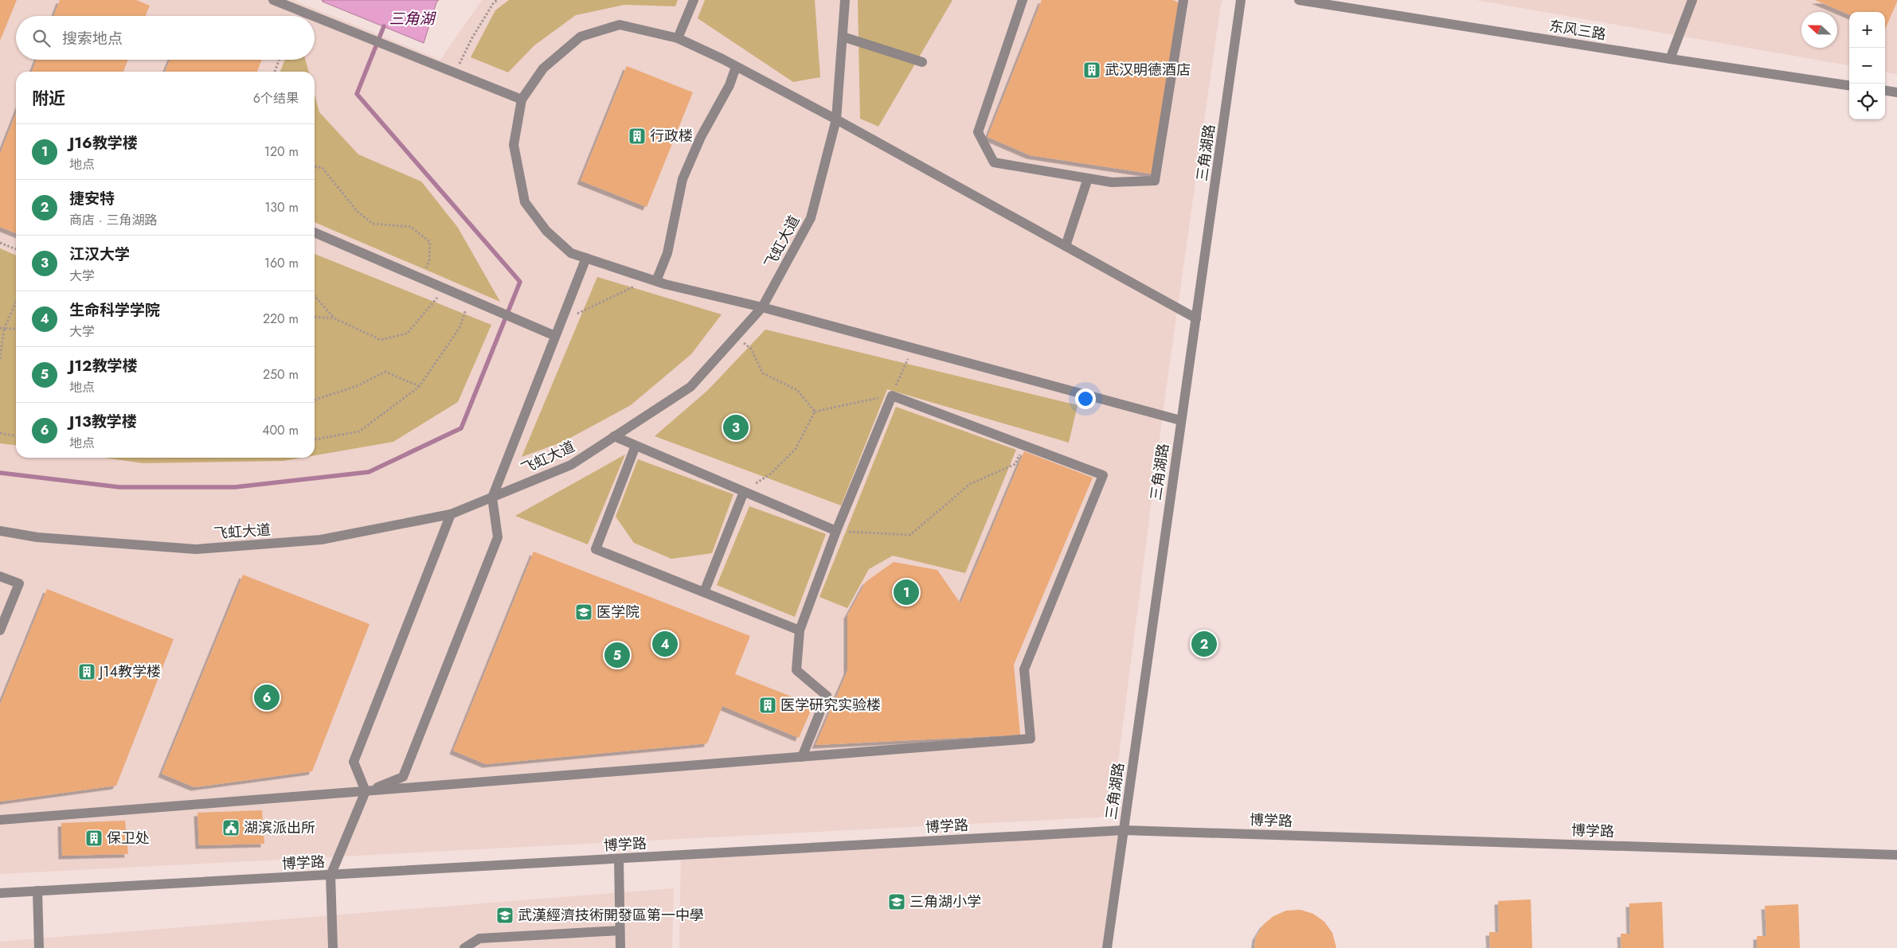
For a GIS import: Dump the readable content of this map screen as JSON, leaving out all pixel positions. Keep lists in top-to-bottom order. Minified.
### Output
{"streets":{"street":["东风三路","三角湖路","飞虹大道","博学路"]},"crossings":[["三角湖路","博学路"]],"water":["三角湖"],"places":{"building":["武汉明德酒店","行政楼","J14教学楼","医学研究实验楼","保卫处"],"school or university":["医学院","三角湖小学","武漢經濟技術開發區第一中學"],"public building":["湖滨派出所"]},"north":"left","page":{"map_buttons":["+","−"],"search":"搜索地点","heading":["附近","6个结果"],"list":[{"mark":"1","name":"J16教学楼","note":"地点","value":"120 m"},{"mark":"2","name":"捷安特","note":"商店 · 三角湖路","value":"130 m"},{"mark":"3","name":"江汉大学","note":"大学","value":"160 m"},{"mark":"4","name":"生命科学学院","note":"大学","value":"220 m"},{"mark":"5","name":"J12教学楼","note":"地点","value":"250 m"},{"mark":"6","name":"J13教学楼","note":"地点","value":"400 m"}],"pins":["3","1","2","4","5","6"]}}
